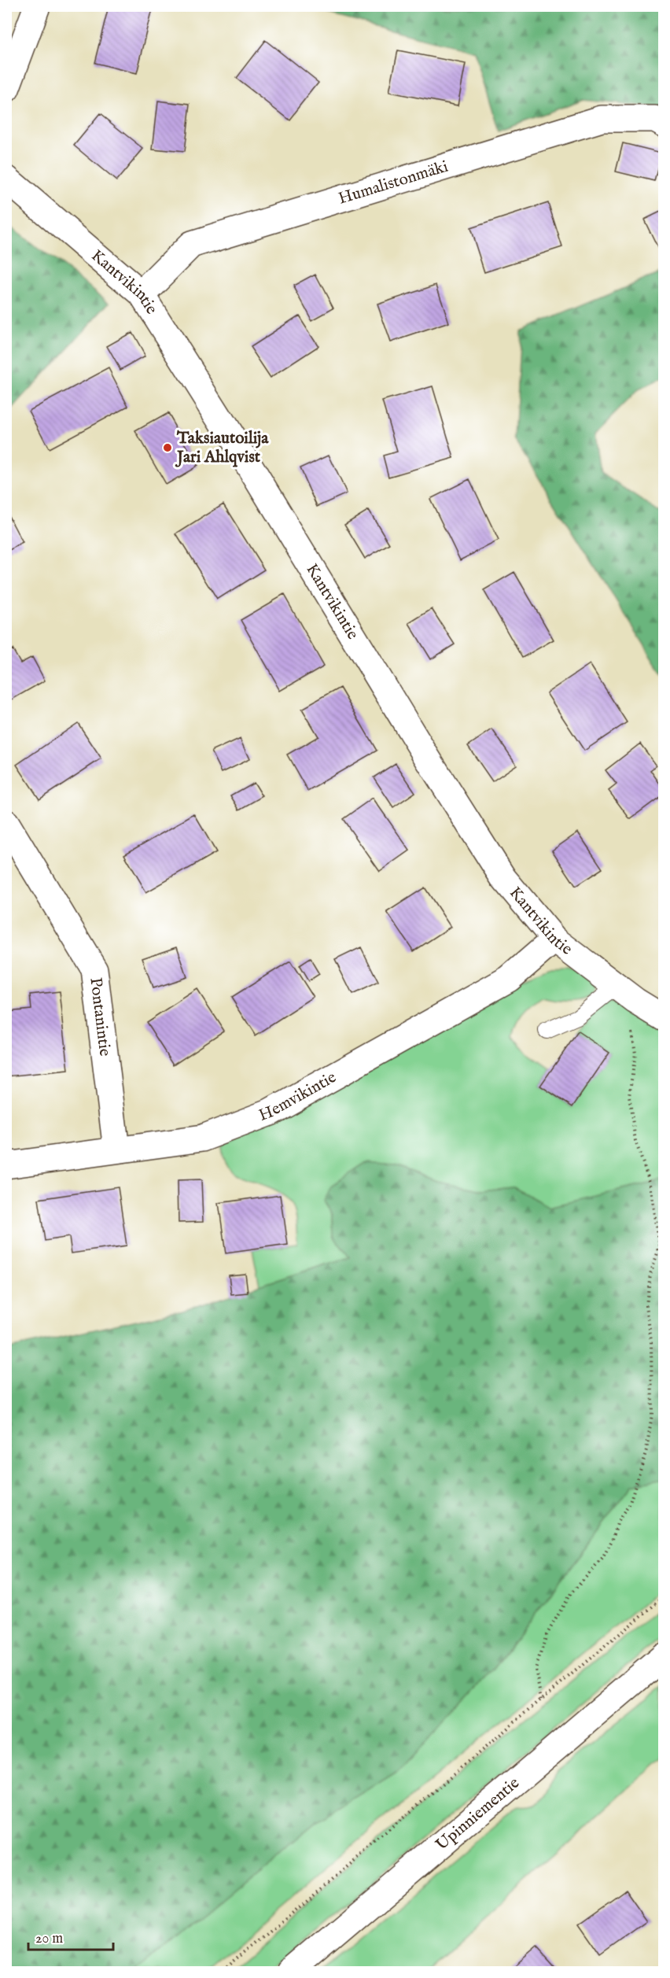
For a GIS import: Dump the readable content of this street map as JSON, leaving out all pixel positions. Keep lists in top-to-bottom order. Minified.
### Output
{"streets":{"street":["Humalistonmäki","Kantvikintie","Pontanintie","Hemvikintie","Upinniementie"]},"crossings":[["Humalistonmäki","Kantvikintie"],["Kantvikintie","Hemvikintie"],["Pontanintie","Hemvikintie"]],"places":["Taksiautoilija Jari Ahlqvist"],"scale_bar":"20 m"}
